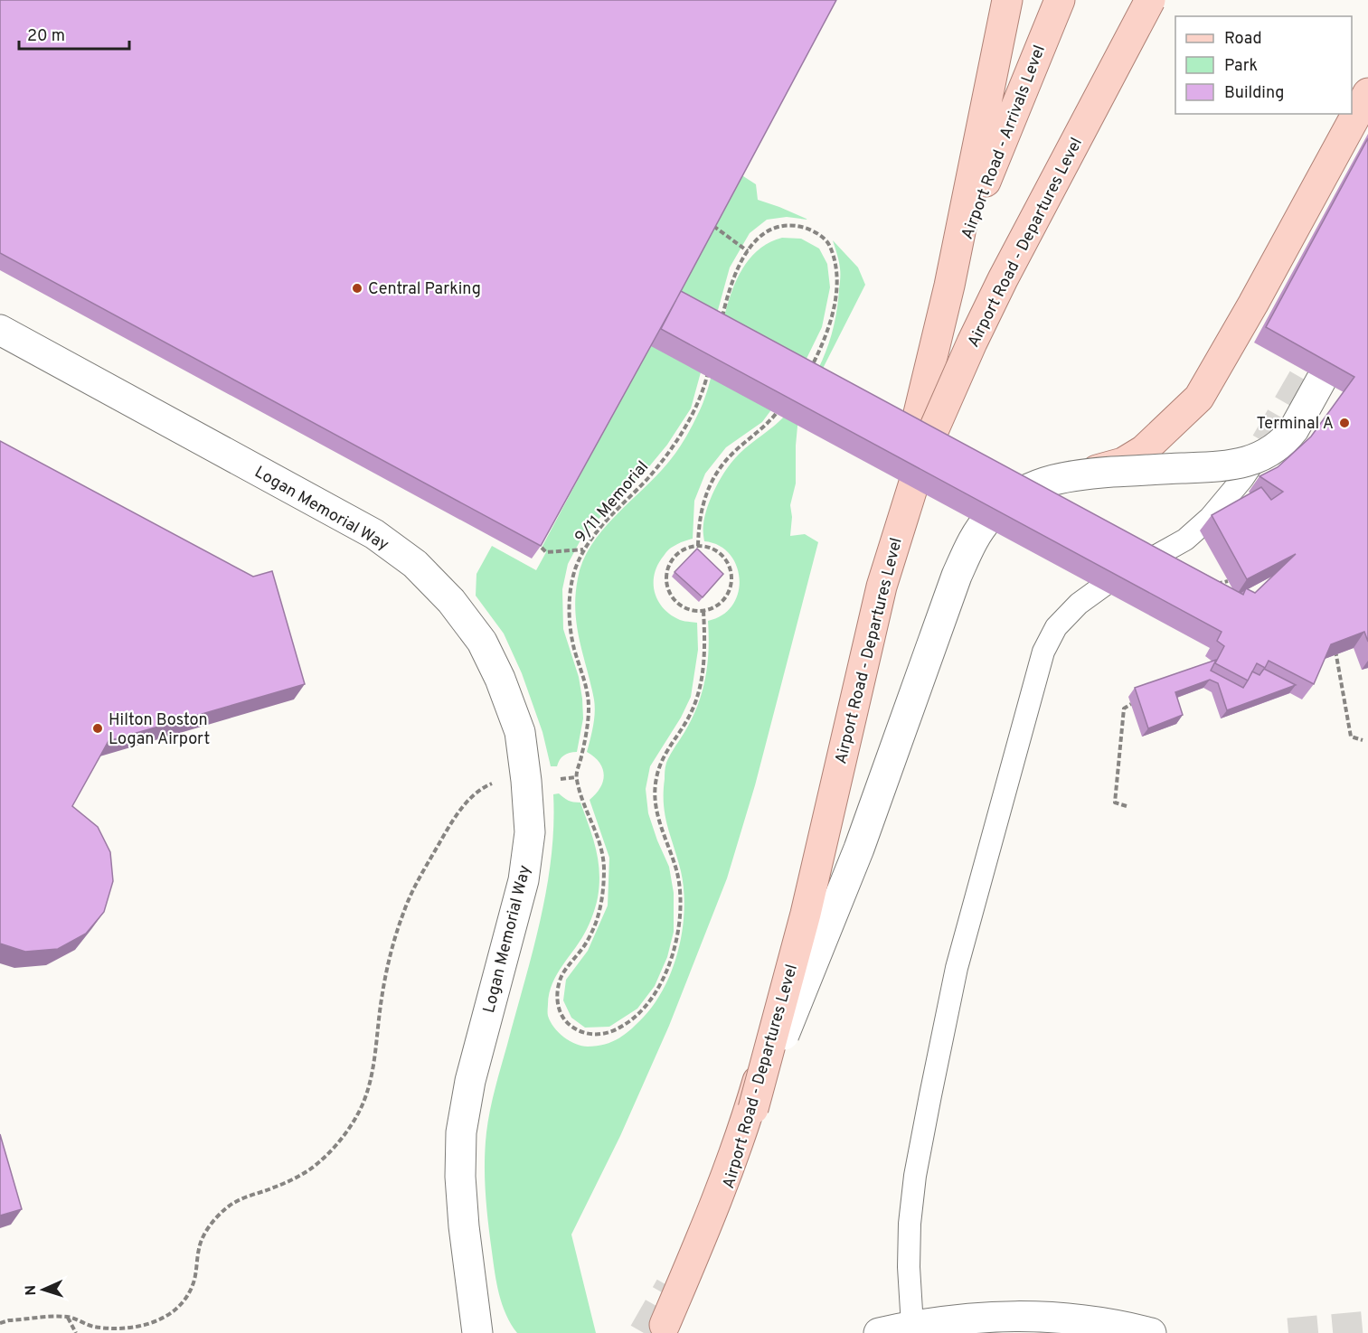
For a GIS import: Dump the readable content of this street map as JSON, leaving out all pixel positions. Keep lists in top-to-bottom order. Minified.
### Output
{"streets":{"main road":["Airport Road - Arrivals Level","Airport Road - Departures Level","Logan Memorial Way"],"path":["9/11 Memorial"]},"places":["Central Parking","Terminal A","Hilton Boston Logan Airport"],"legend":["Road","Park","Building"],"scale_bar":"20 m","north":"left"}
